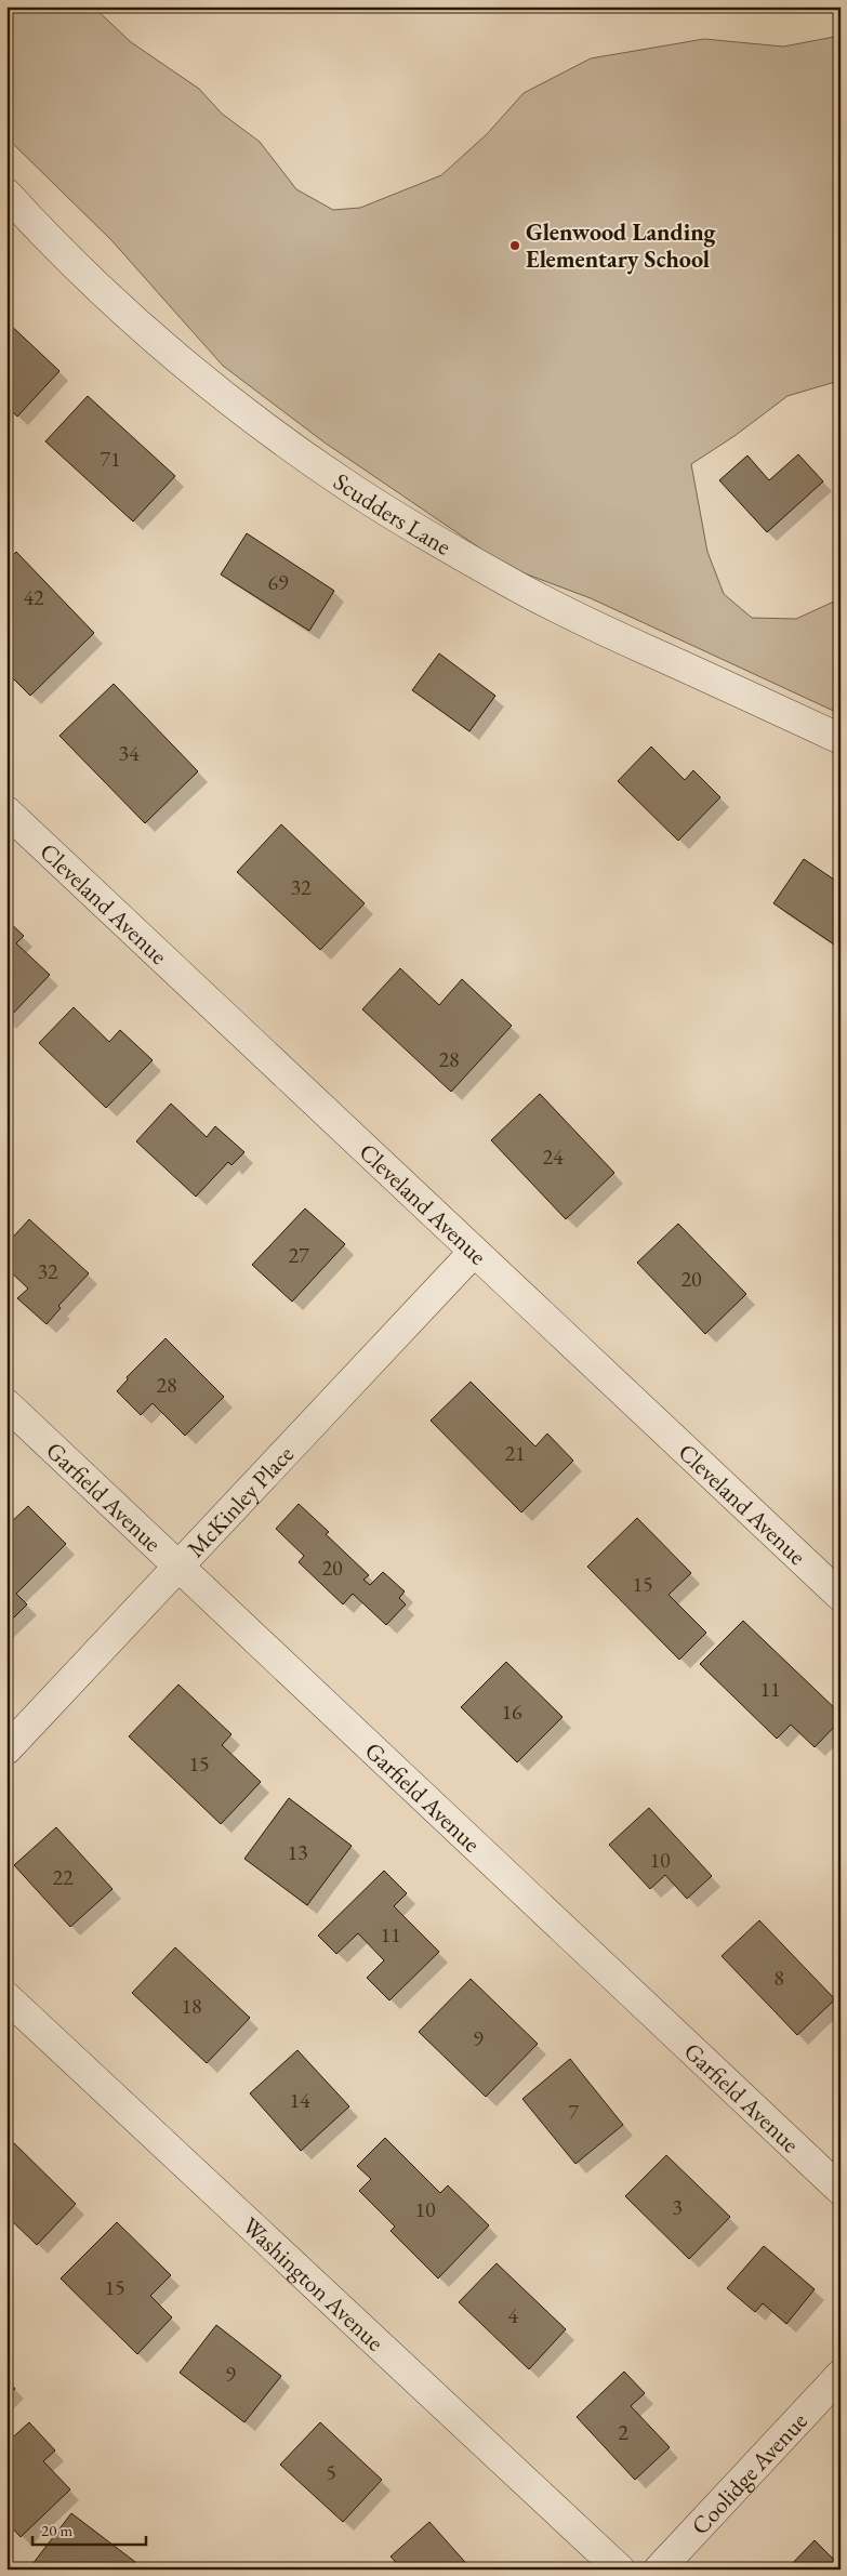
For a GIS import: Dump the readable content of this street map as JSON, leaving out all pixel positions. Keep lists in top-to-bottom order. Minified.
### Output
{"streets":{"street":["Scudders Lane","Cleveland Avenue","Garfield Avenue","McKinley Place","Washington Avenue","Coolidge Avenue"]},"crossings":[["Cleveland Avenue","McKinley Place"],["Garfield Avenue","McKinley Place"]],"places":["Glenwood Landing Elementary School"],"house_numbers":["71","69","42","34","32","28","24","27","32","20","28","21","20","15","11","16","15","13","10","22","11","8","18","9","14","7","3","10","15","4","9","2","5"],"scale_bar":"20 m"}
